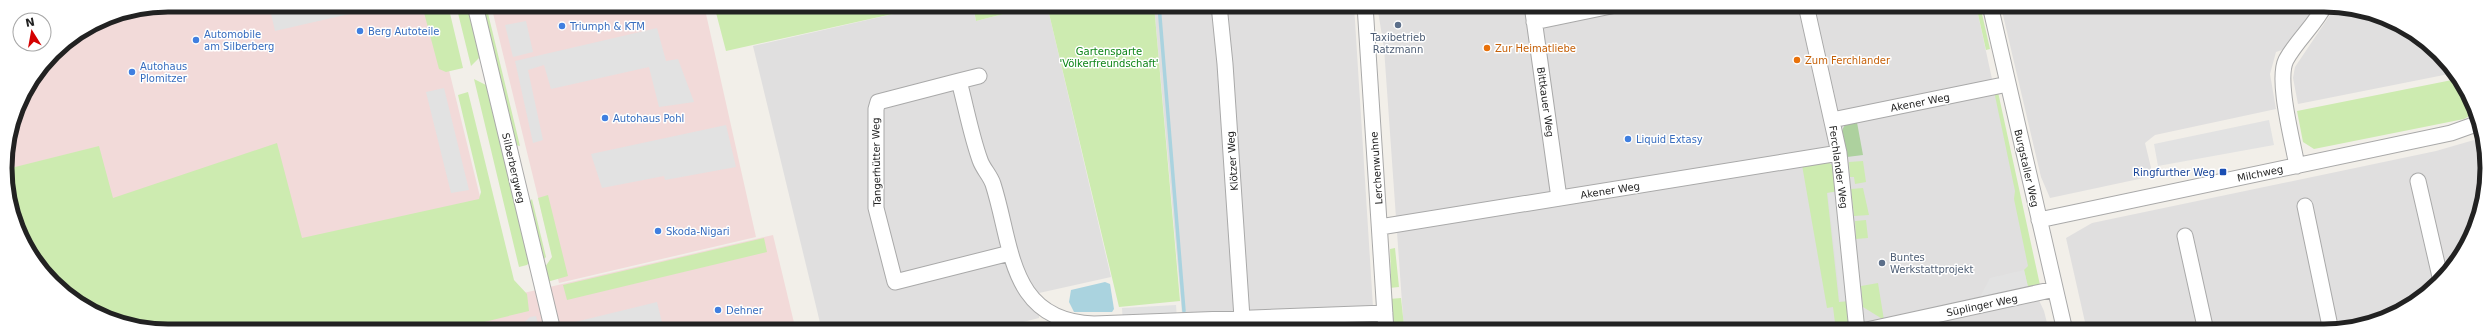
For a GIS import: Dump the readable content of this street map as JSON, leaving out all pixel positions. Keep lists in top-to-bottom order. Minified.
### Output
{"streets":{"street":["Bittkauer Weg","Akener Weg","Klötzer Weg","Tangerhütter Weg","Ferchlander Weg","Silberbergweg","Lerchenwuhne","Burgstaller Weg","Milchweg","Süplinger Weg"]},"crossings":[["Bittkauer Weg","Akener Weg"],["Akener Weg","Ferchlander Weg"],["Akener Weg","Lerchenwuhne"],["Akener Weg","Burgstaller Weg"],["Burgstaller Weg","Milchweg"],["Burgstaller Weg","Süplinger Weg"]],"parks":["Gartensparte 'Völkerfreundschaft'"],"places":{"other":["Taxibetrieb Ratzmann","Triumph & KTM","Berg Autoteile","Automobile am Silberberg","Zur Heimatliebe","Zum Ferchlander","Autohaus Plomitzer","Autohaus Pohl","Liquid Extasy","Skoda-Nigari","Buntes Werkstattprojekt","Dehner"],"transit":["Ringfurther Weg"]},"north":"top"}
